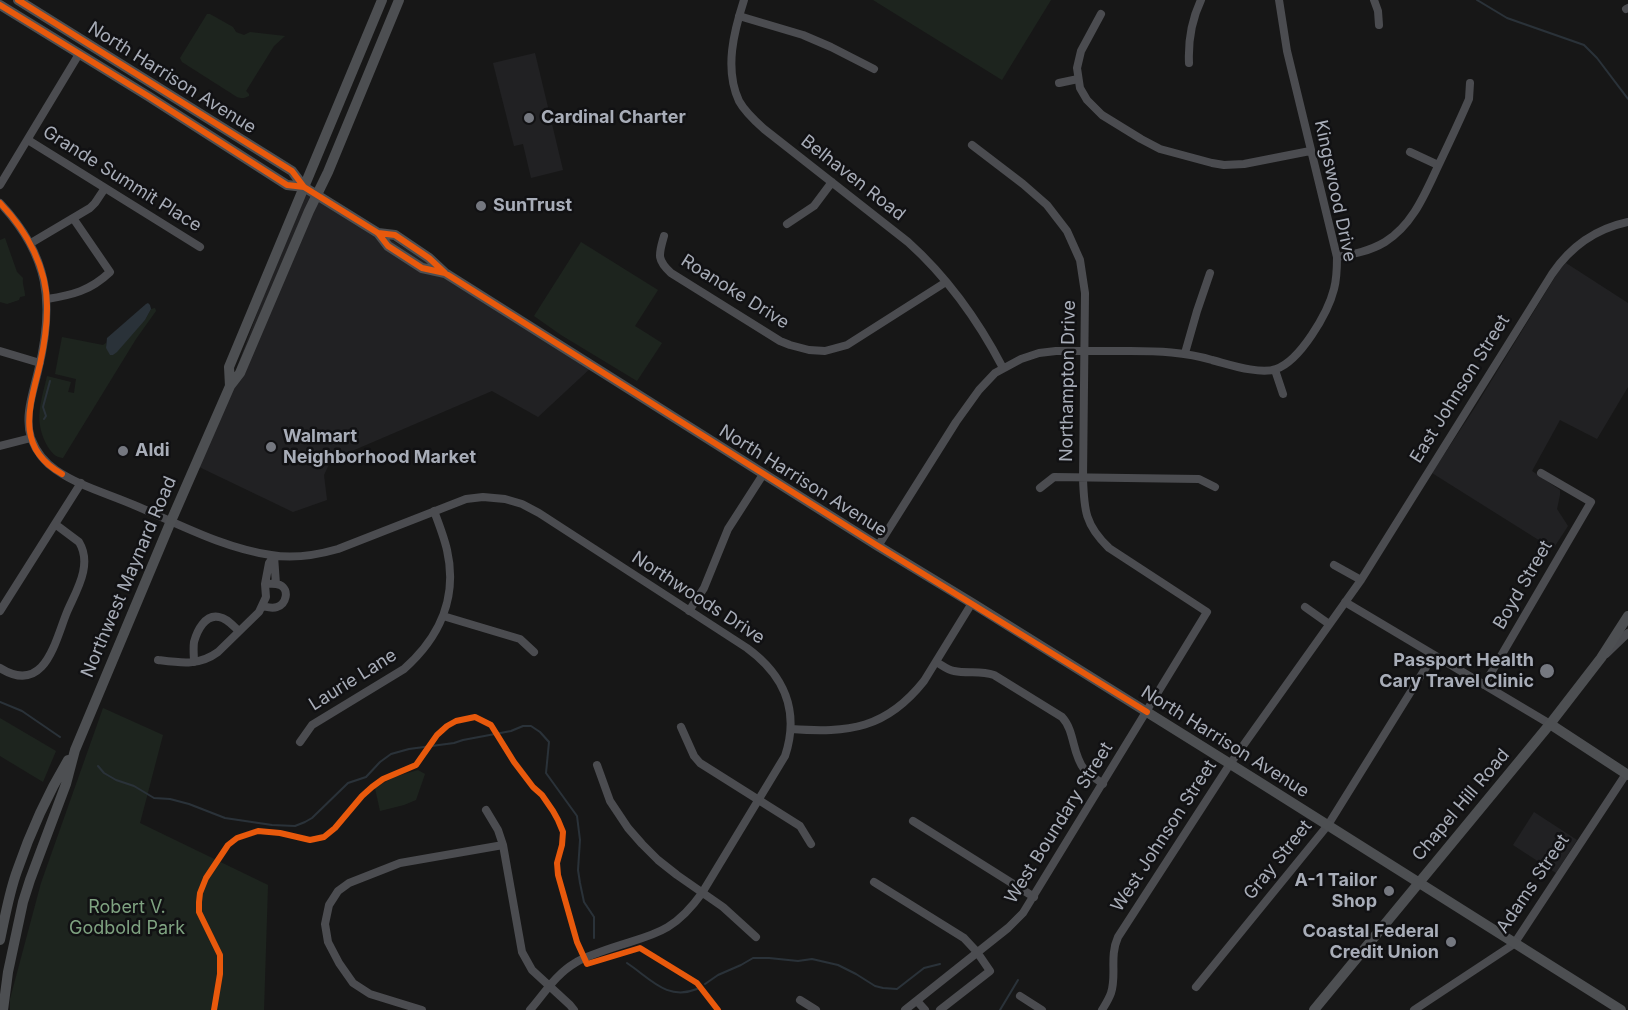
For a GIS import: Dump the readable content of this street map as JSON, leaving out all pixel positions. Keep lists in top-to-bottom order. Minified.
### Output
{"streets":{"main road":["North Harrison Avenue","Northwest Maynard Road","Chapel Hill Road"],"street":["Belhaven Road","Grande Summit Place","Kingswood Drive","Roanoke Drive","Northampton Drive","East Johnson Street","Boyd Street","Northwoods Drive","Laurie Lane","West Boundary Street","West Johnson Street","Gray Street","Adams Street"]},"crossings":[["North Harrison Avenue","Northwest Maynard Road"],["North Harrison Avenue","Chapel Hill Road"],["North Harrison Avenue","West Boundary Street"],["North Harrison Avenue","West Johnson Street"],["North Harrison Avenue","Gray Street"],["North Harrison Avenue","Adams Street"],["Belhaven Road","Roanoke Drive"],["Northampton Drive","West Boundary Street"],["East Johnson Street","West Johnson Street"],["Northwest Maynard Road","Northwoods Drive"],["Northwoods Drive","Laurie Lane"]],"parks":["Robert V. Godbold Park"],"places":["Cardinal Charter","SunTrust","Walmart Neighborhood Market","Aldi","Passport Health Cary Travel Clinic","A-1 Tailor Shop","Coastal Federal Credit Union"]}
